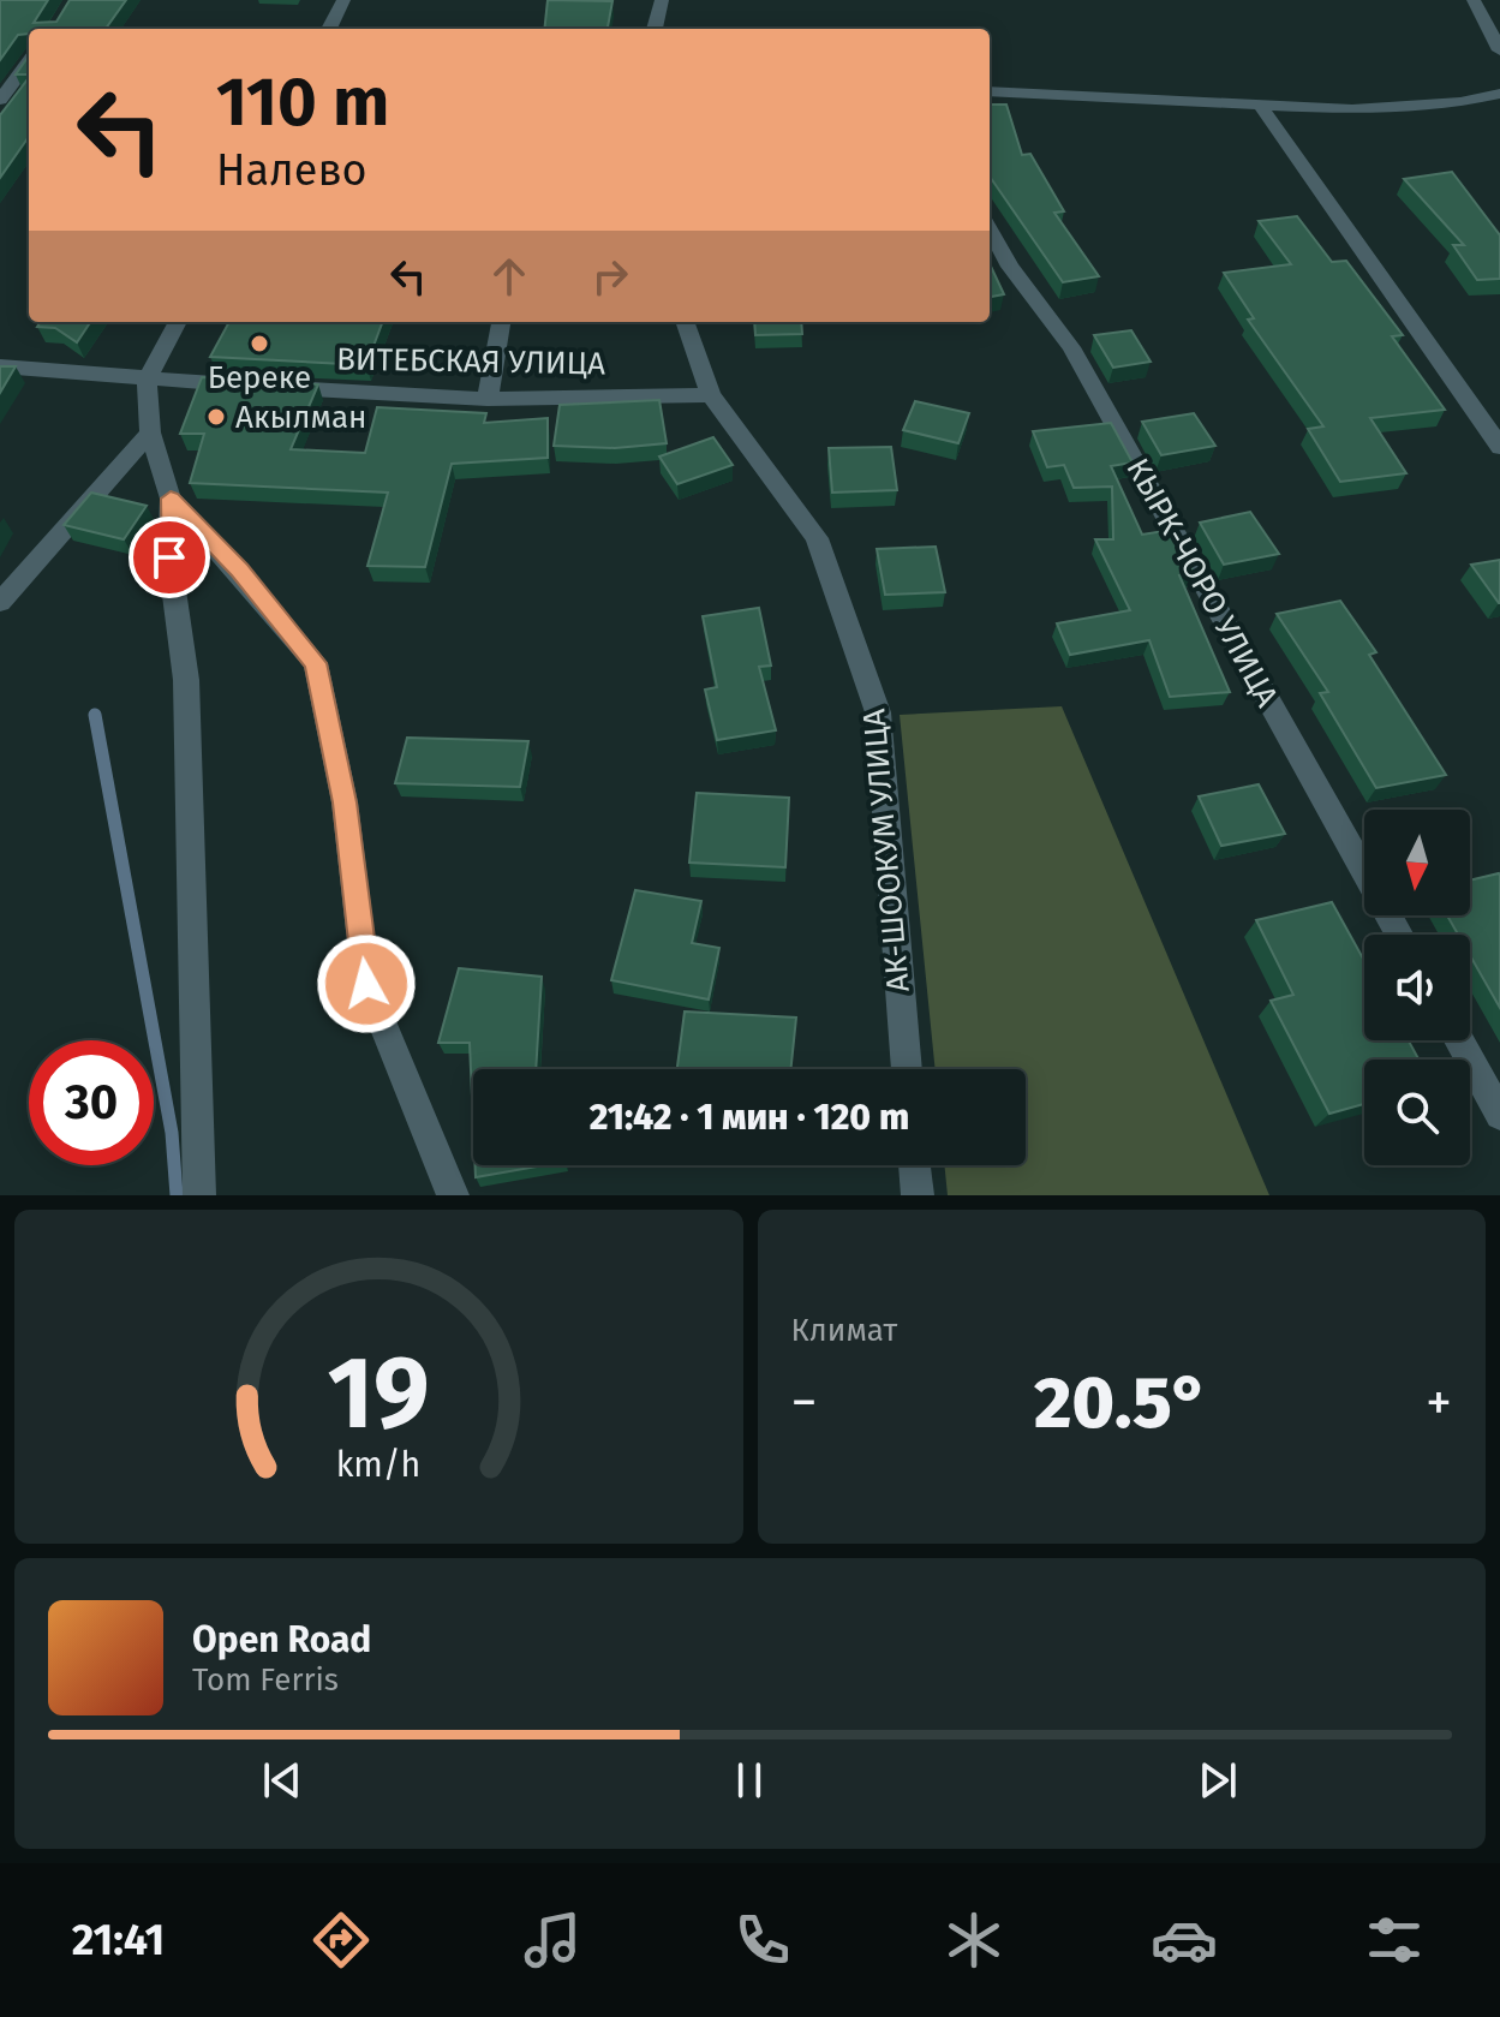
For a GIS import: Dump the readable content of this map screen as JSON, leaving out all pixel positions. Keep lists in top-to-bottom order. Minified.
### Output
{"streets":{"street":["ВИТЕБСКАЯ УЛИЦА","КЫРК-ЧОРО УЛИЦА","АК-ШООКУМ УЛИЦА"]},"crossings":[["ВИТЕБСКАЯ УЛИЦА","АК-ШООКУМ УЛИЦА"]],"places":["Береке","Акылман"],"north":"bottom","page":{"turn":["110 m","Налево"],"limit":"30","trip":"21:42 · 1 мин · 120 m","tile":"Климат","heat":["−","20.5°","+"],"song":["Open Road","Tom Ferris"],"tabs":"21:41","gauge":["19","km/h"]}}
